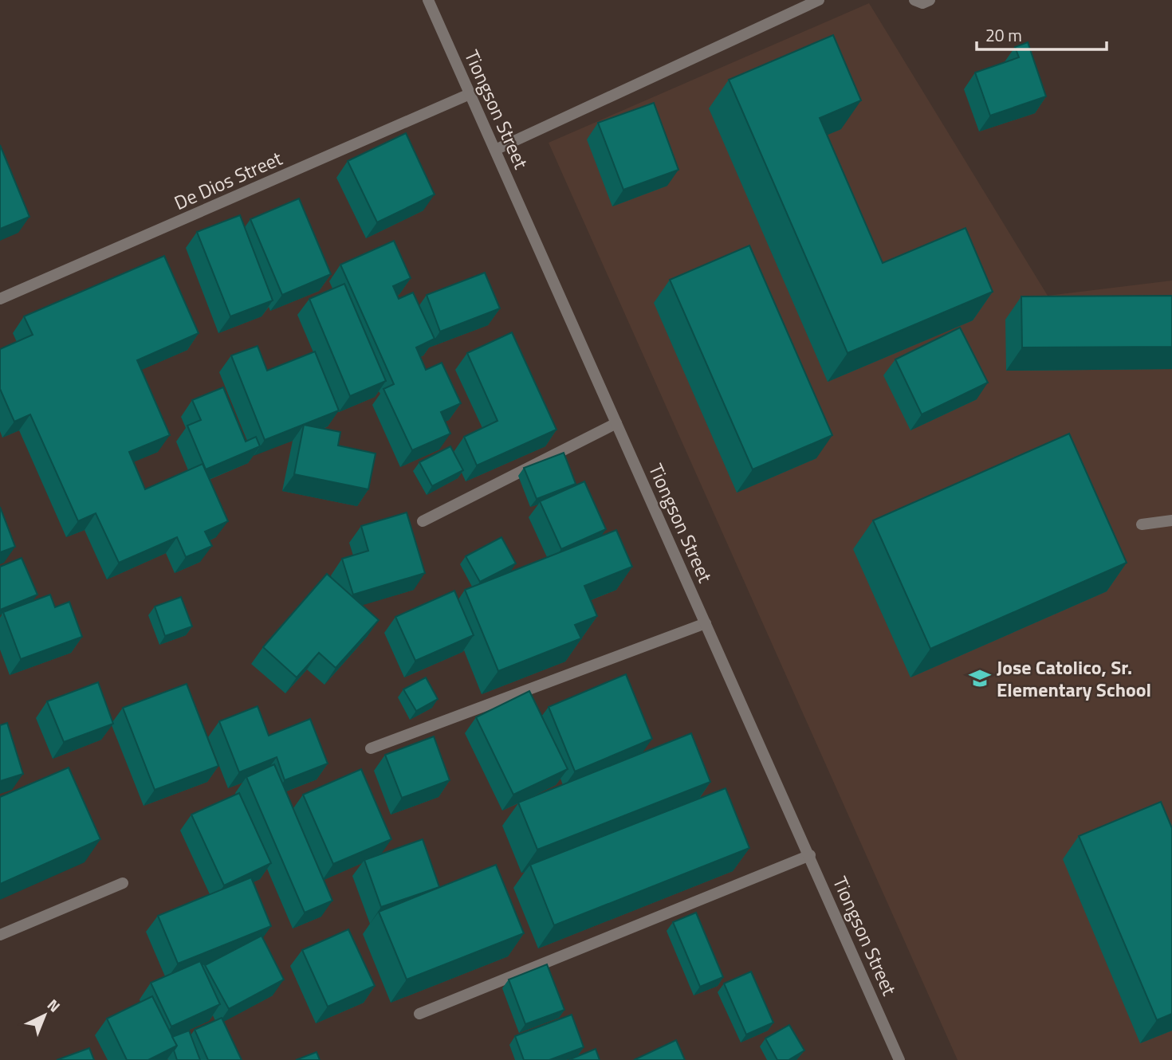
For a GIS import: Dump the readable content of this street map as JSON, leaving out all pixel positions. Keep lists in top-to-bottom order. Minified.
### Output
{"streets":{"street":["Tiongson Street","De Dios Street"]},"crossings":[["Tiongson Street","De Dios Street"]],"places":{"school or university":["Jose Catolico, Sr. Elementary School"]},"scale_bar":"20 m","north":"top right"}
